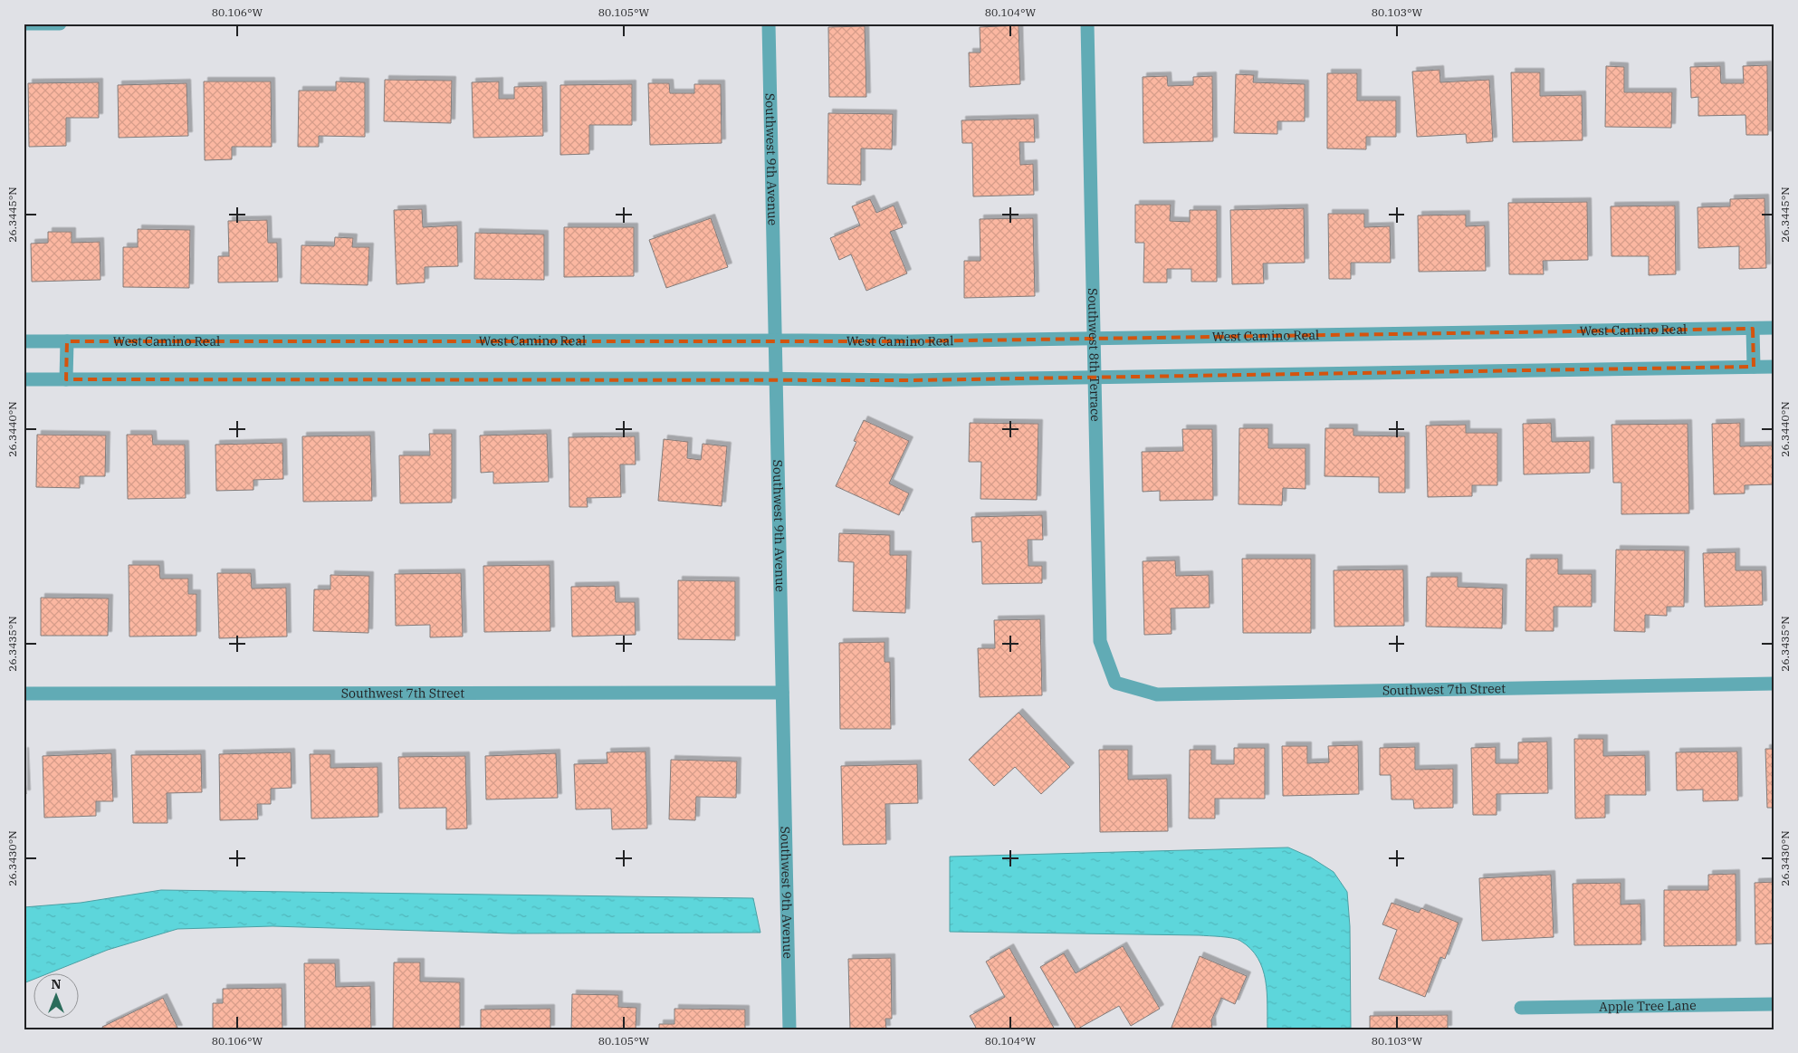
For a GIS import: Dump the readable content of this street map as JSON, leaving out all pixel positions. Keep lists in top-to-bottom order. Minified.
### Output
{"streets":{"street":["Southwest 9th Avenue","West Camino Real","Southwest 8th Terrace","Southwest 7th Street","Apple Tree Lane"]},"crossings":[["Southwest 9th Avenue","West Camino Real"],["Southwest 9th Avenue","Southwest 7th Street"],["West Camino Real","Southwest 8th Terrace"],["Southwest 8th Terrace","Southwest 7th Street"]],"north":"top","coordinates":["80.106°W","80.105°W","80.104°W","80.103°W","26.3445°N","26.3440°N","26.3435°N","26.3430°N"]}
